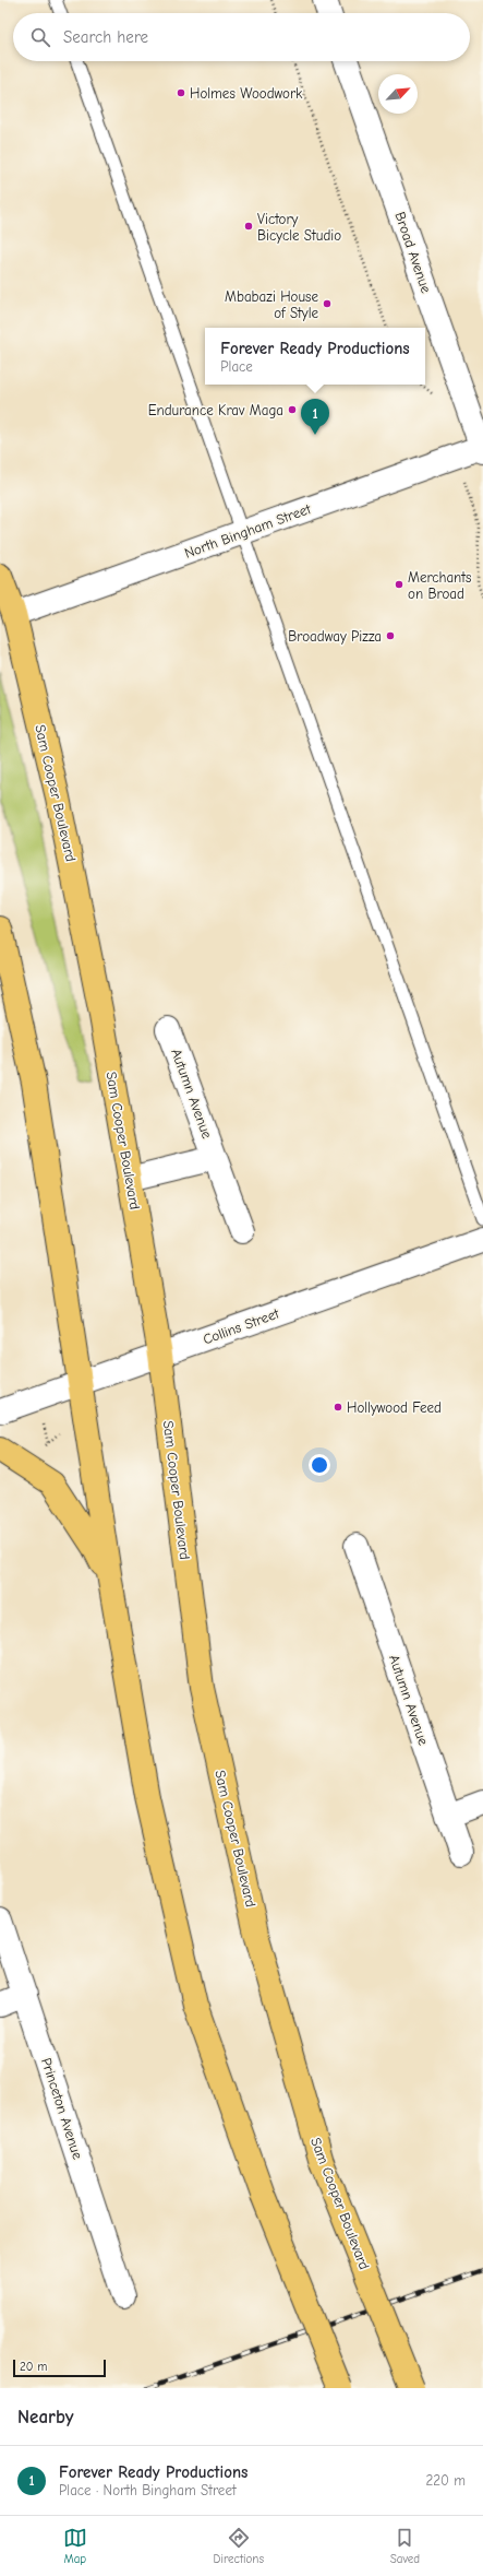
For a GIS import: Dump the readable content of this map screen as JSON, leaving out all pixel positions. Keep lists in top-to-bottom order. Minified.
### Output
{"streets":{"main road":["Sam Cooper Boulevard"],"street":["Broad Avenue","North Bingham Street","Autumn Avenue","Collins Street","Princeton Avenue"]},"crossings":[["Broad Avenue","North Bingham Street"],["North Bingham Street","Sam Cooper Boulevard"],["Sam Cooper Boulevard","Autumn Avenue"],["Sam Cooper Boulevard","Collins Street"]],"places":["Holmes Woodwork","Victory Bicycle Studio","Mbabazi House of Style","Endurance Krav Maga","Merchants on Broad","Broadway Pizza","Hollywood Feed"],"scale_bar":"20 m","north":"top right","page":{"search":"Search here","popup":["Forever Ready Productions","Place"],"pins":"1","scale":"20 m","heading":"Nearby","list":[{"mark":"1","name":"Forever Ready Productions","note":"Place · North Bingham Street","value":"220 m"}],"nav":["Map","Directions","Saved"]}}
